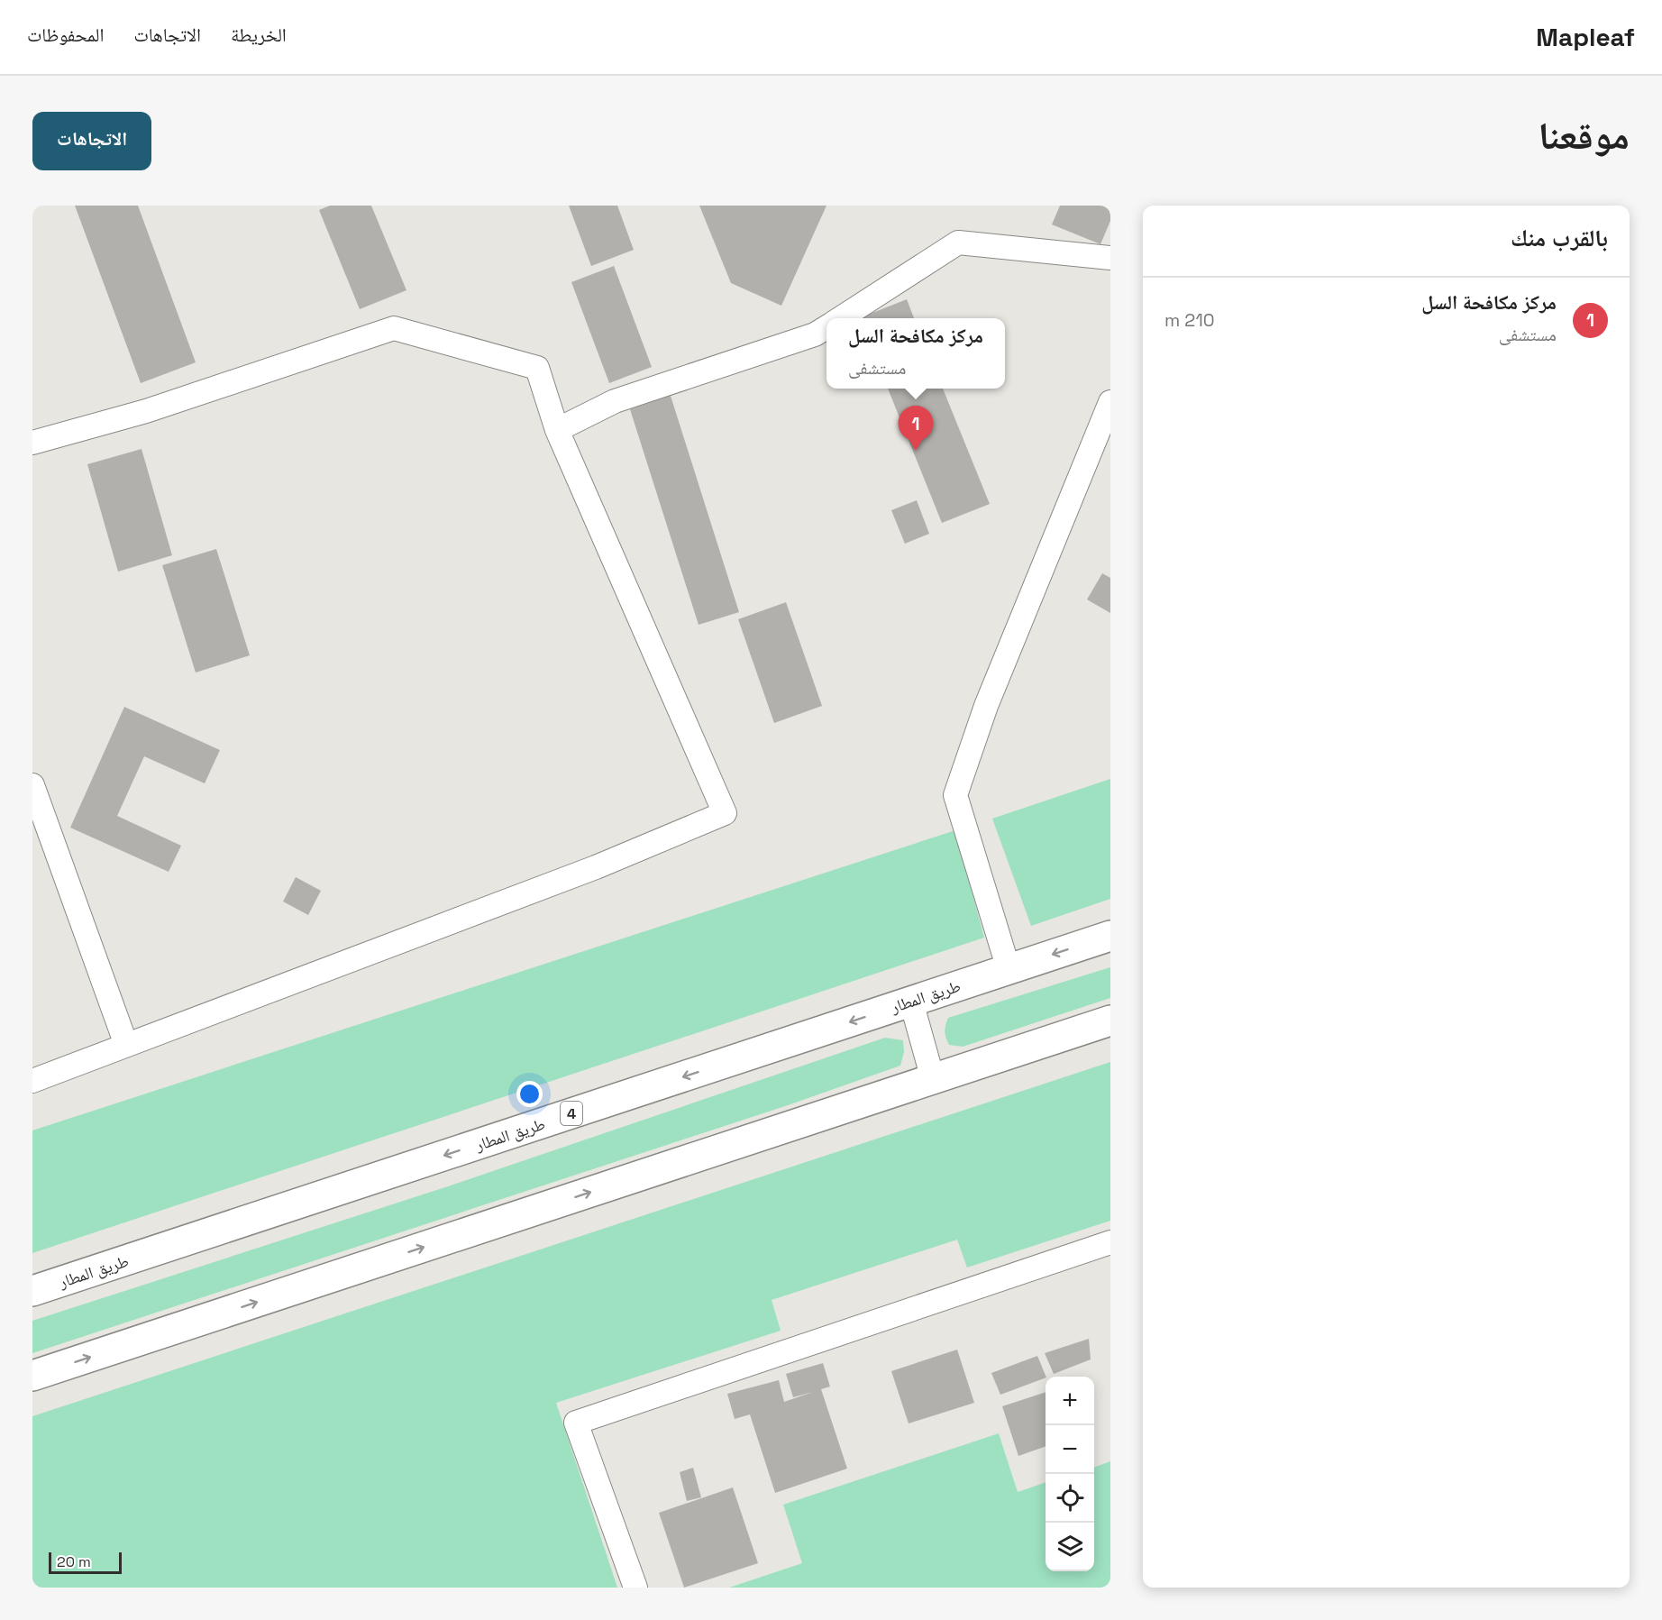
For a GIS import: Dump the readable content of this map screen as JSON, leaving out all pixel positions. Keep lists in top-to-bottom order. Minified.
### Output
{"streets":{"highway":["طريق المطار","4"]},"scale_bar":"20 m","page":{"header":"Mapleaf","nav":["الخريطة","الاتجاهات","المحفوظات"],"title":"موقعنا","buttons":"الاتجاهات","heading":"بالقرب منك","list":[{"mark":"1","name":"مركز مكافحة السل","note":"مستشفى","value":"210 m"}],"popup":["مركز مكافحة السل","مستشفى"],"pins":"1","map_buttons":["+","−"],"scale":"20 m"}}
